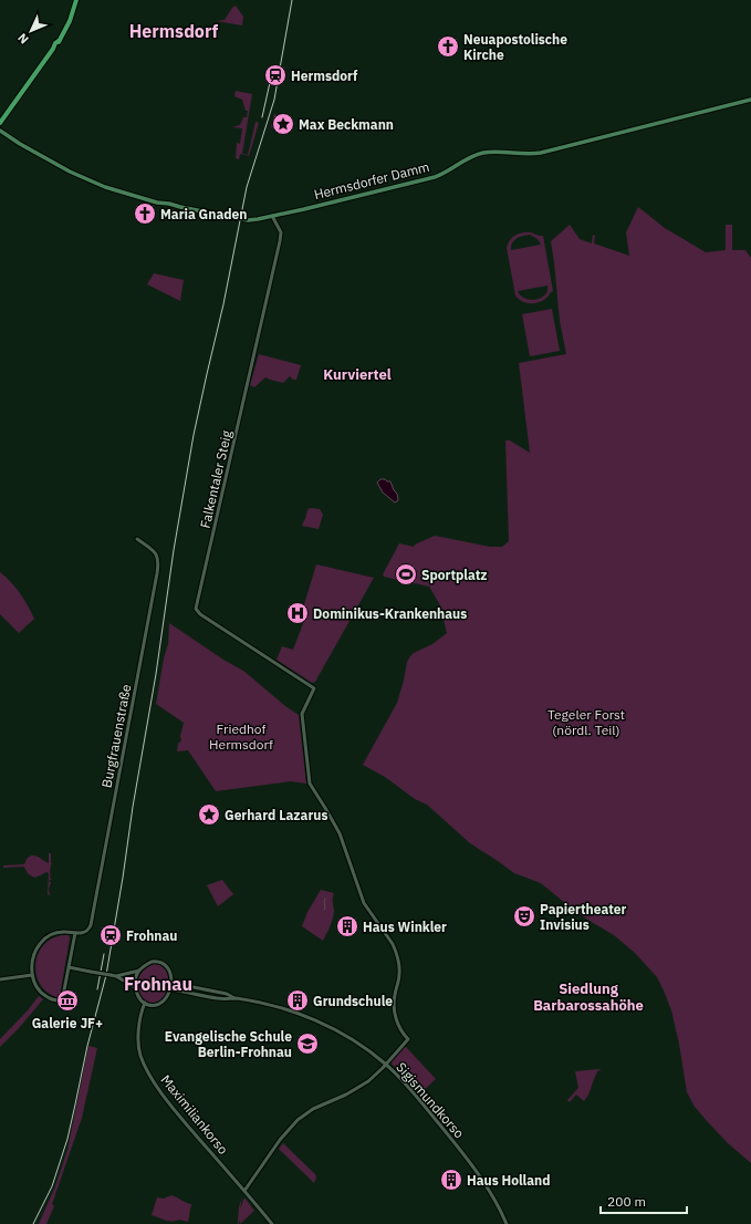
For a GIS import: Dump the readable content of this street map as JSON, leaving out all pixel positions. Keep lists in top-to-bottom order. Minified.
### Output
{"streets":{"main road":["Hermsdorfer Damm"],"street":["Falkentaler Steig","Burgfrauenstraße","Sigismundkorso","Maximiliankorso"]},"crossings":[["Hermsdorfer Damm","Falkentaler Steig"],["Falkentaler Steig","Sigismundkorso"],["Sigismundkorso","Maximiliankorso"]],"districts":["Hermsdorf","Kurviertel","Frohnau","Siedlung Barbarossahöhe"],"parks":["Tegeler Forst (nördl. Teil)","Friedhof Hermsdorf"],"places":{"church":["Neuapostolische Kirche","Maria Gnaden"],"station":["Hermsdorf","Frohnau"],"place":["Max Beckmann","Gerhard Lazarus"],"sports":["Sportplatz"],"hospital":["Dominikus-Krankenhaus"],"theatre":["Papiertheater Invisius"],"building":["Haus Winkler","Grundschule","Haus Holland"],"museum":["Galerie JF+"],"school or university":["Evangelische Schule Berlin-Frohnau"]},"scale_bar":"200 m","north":"bottom left"}
